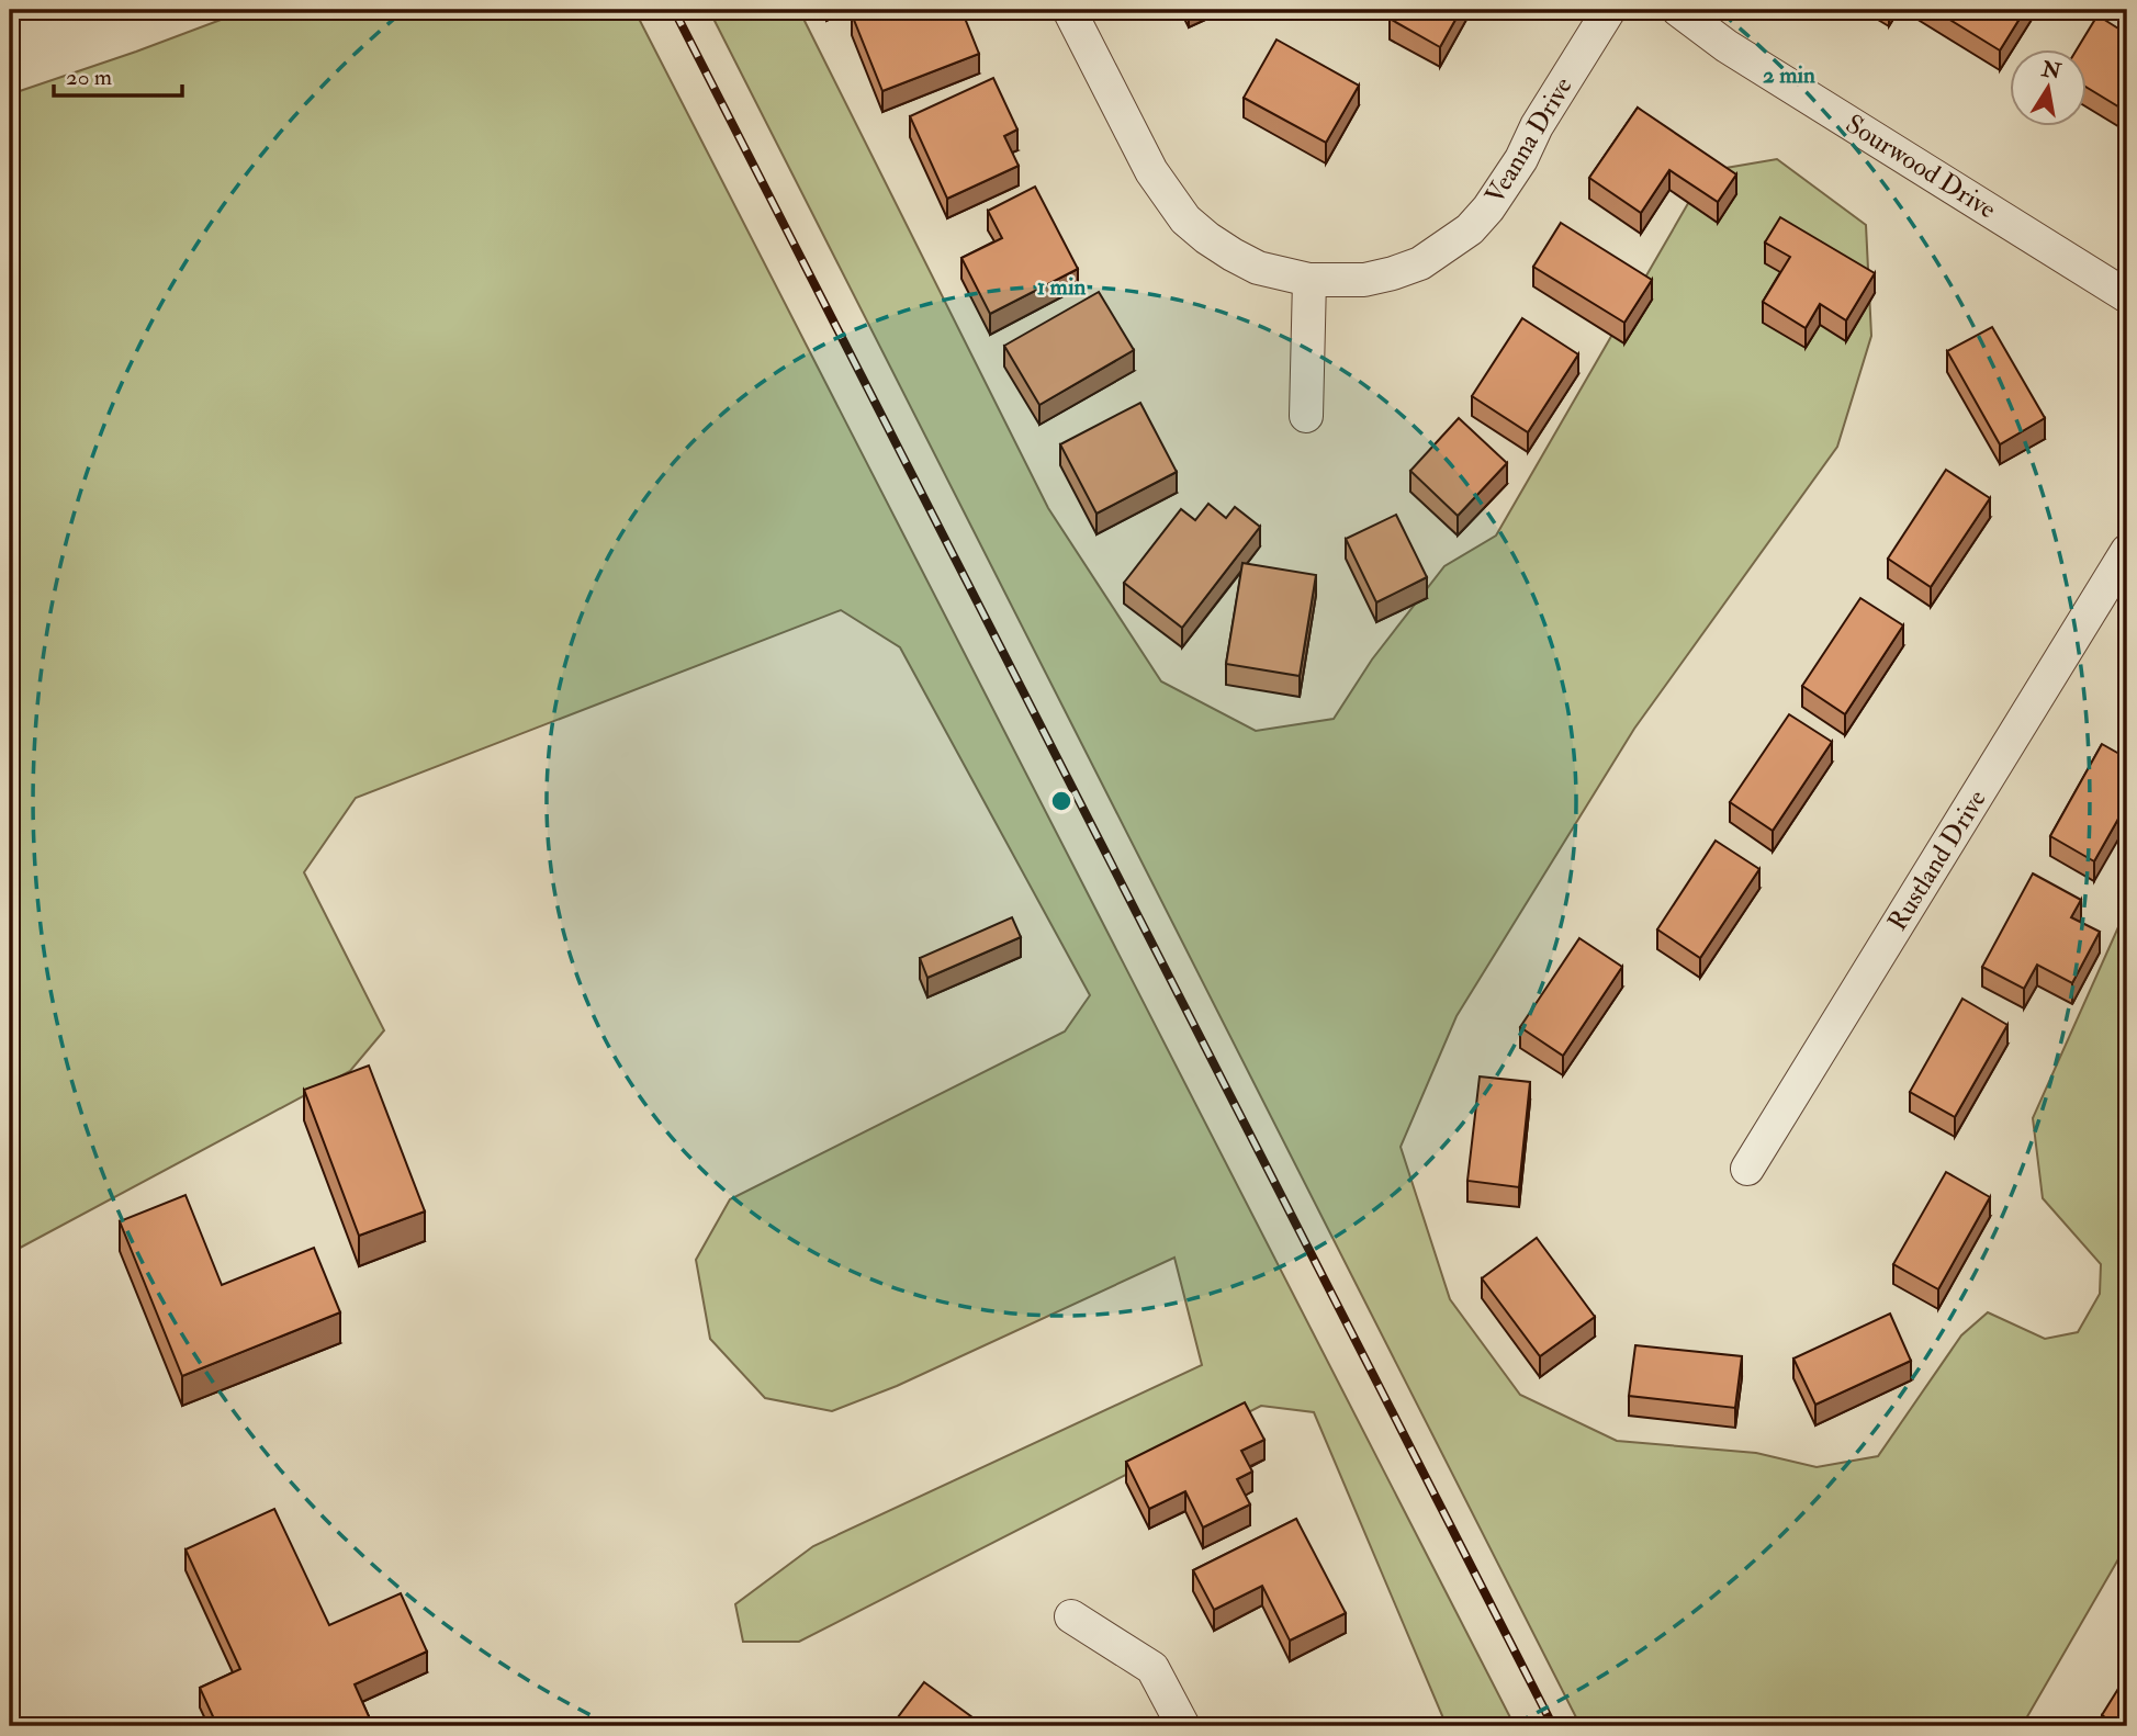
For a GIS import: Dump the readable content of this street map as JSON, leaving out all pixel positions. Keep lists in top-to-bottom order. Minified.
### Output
{"streets":{"street":["Veanna Drive","Sourwood Drive","Rustland Drive"]},"scale_bar":"20 m","north":"top","rings":["2 min","1 min"]}
